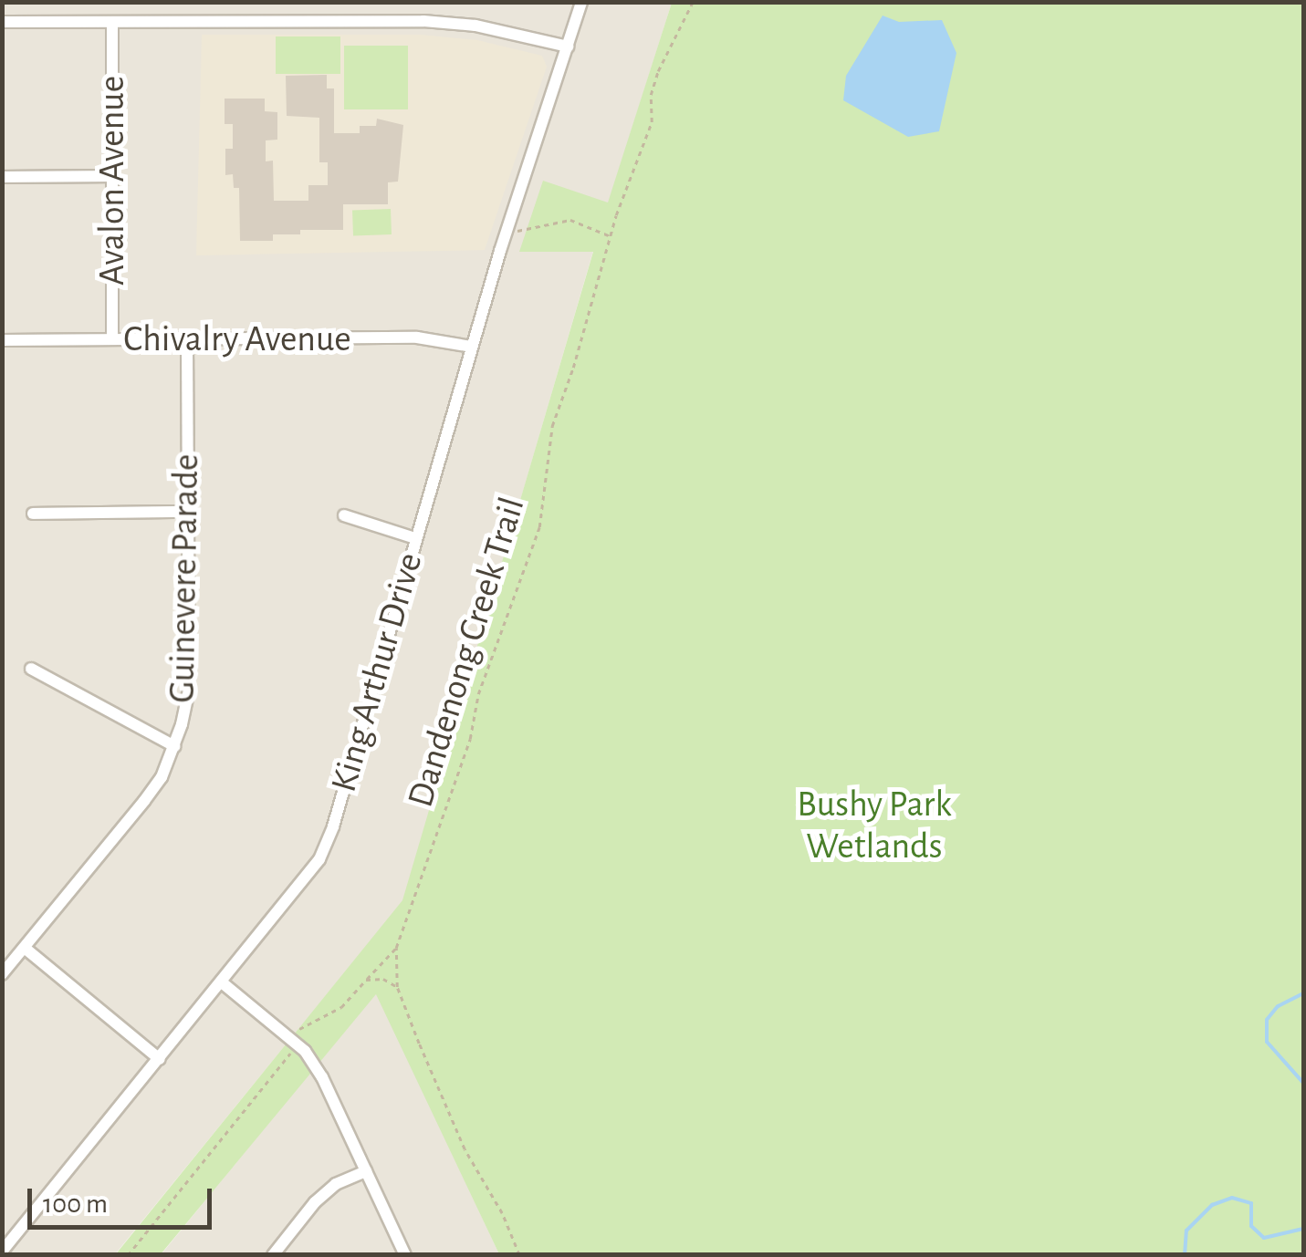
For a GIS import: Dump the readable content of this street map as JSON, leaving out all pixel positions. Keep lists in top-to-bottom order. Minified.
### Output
{"streets":{"street":["Avalon Avenue","Chivalry Avenue","Guinevere Parade","King Arthur Drive"],"path":["Dandenong Creek Trail"]},"crossings":[["Avalon Avenue","Chivalry Avenue"],["Chivalry Avenue","Guinevere Parade"],["Chivalry Avenue","King Arthur Drive"]],"parks":["Bushy Park Wetlands"],"scale_bar":"100 m"}
